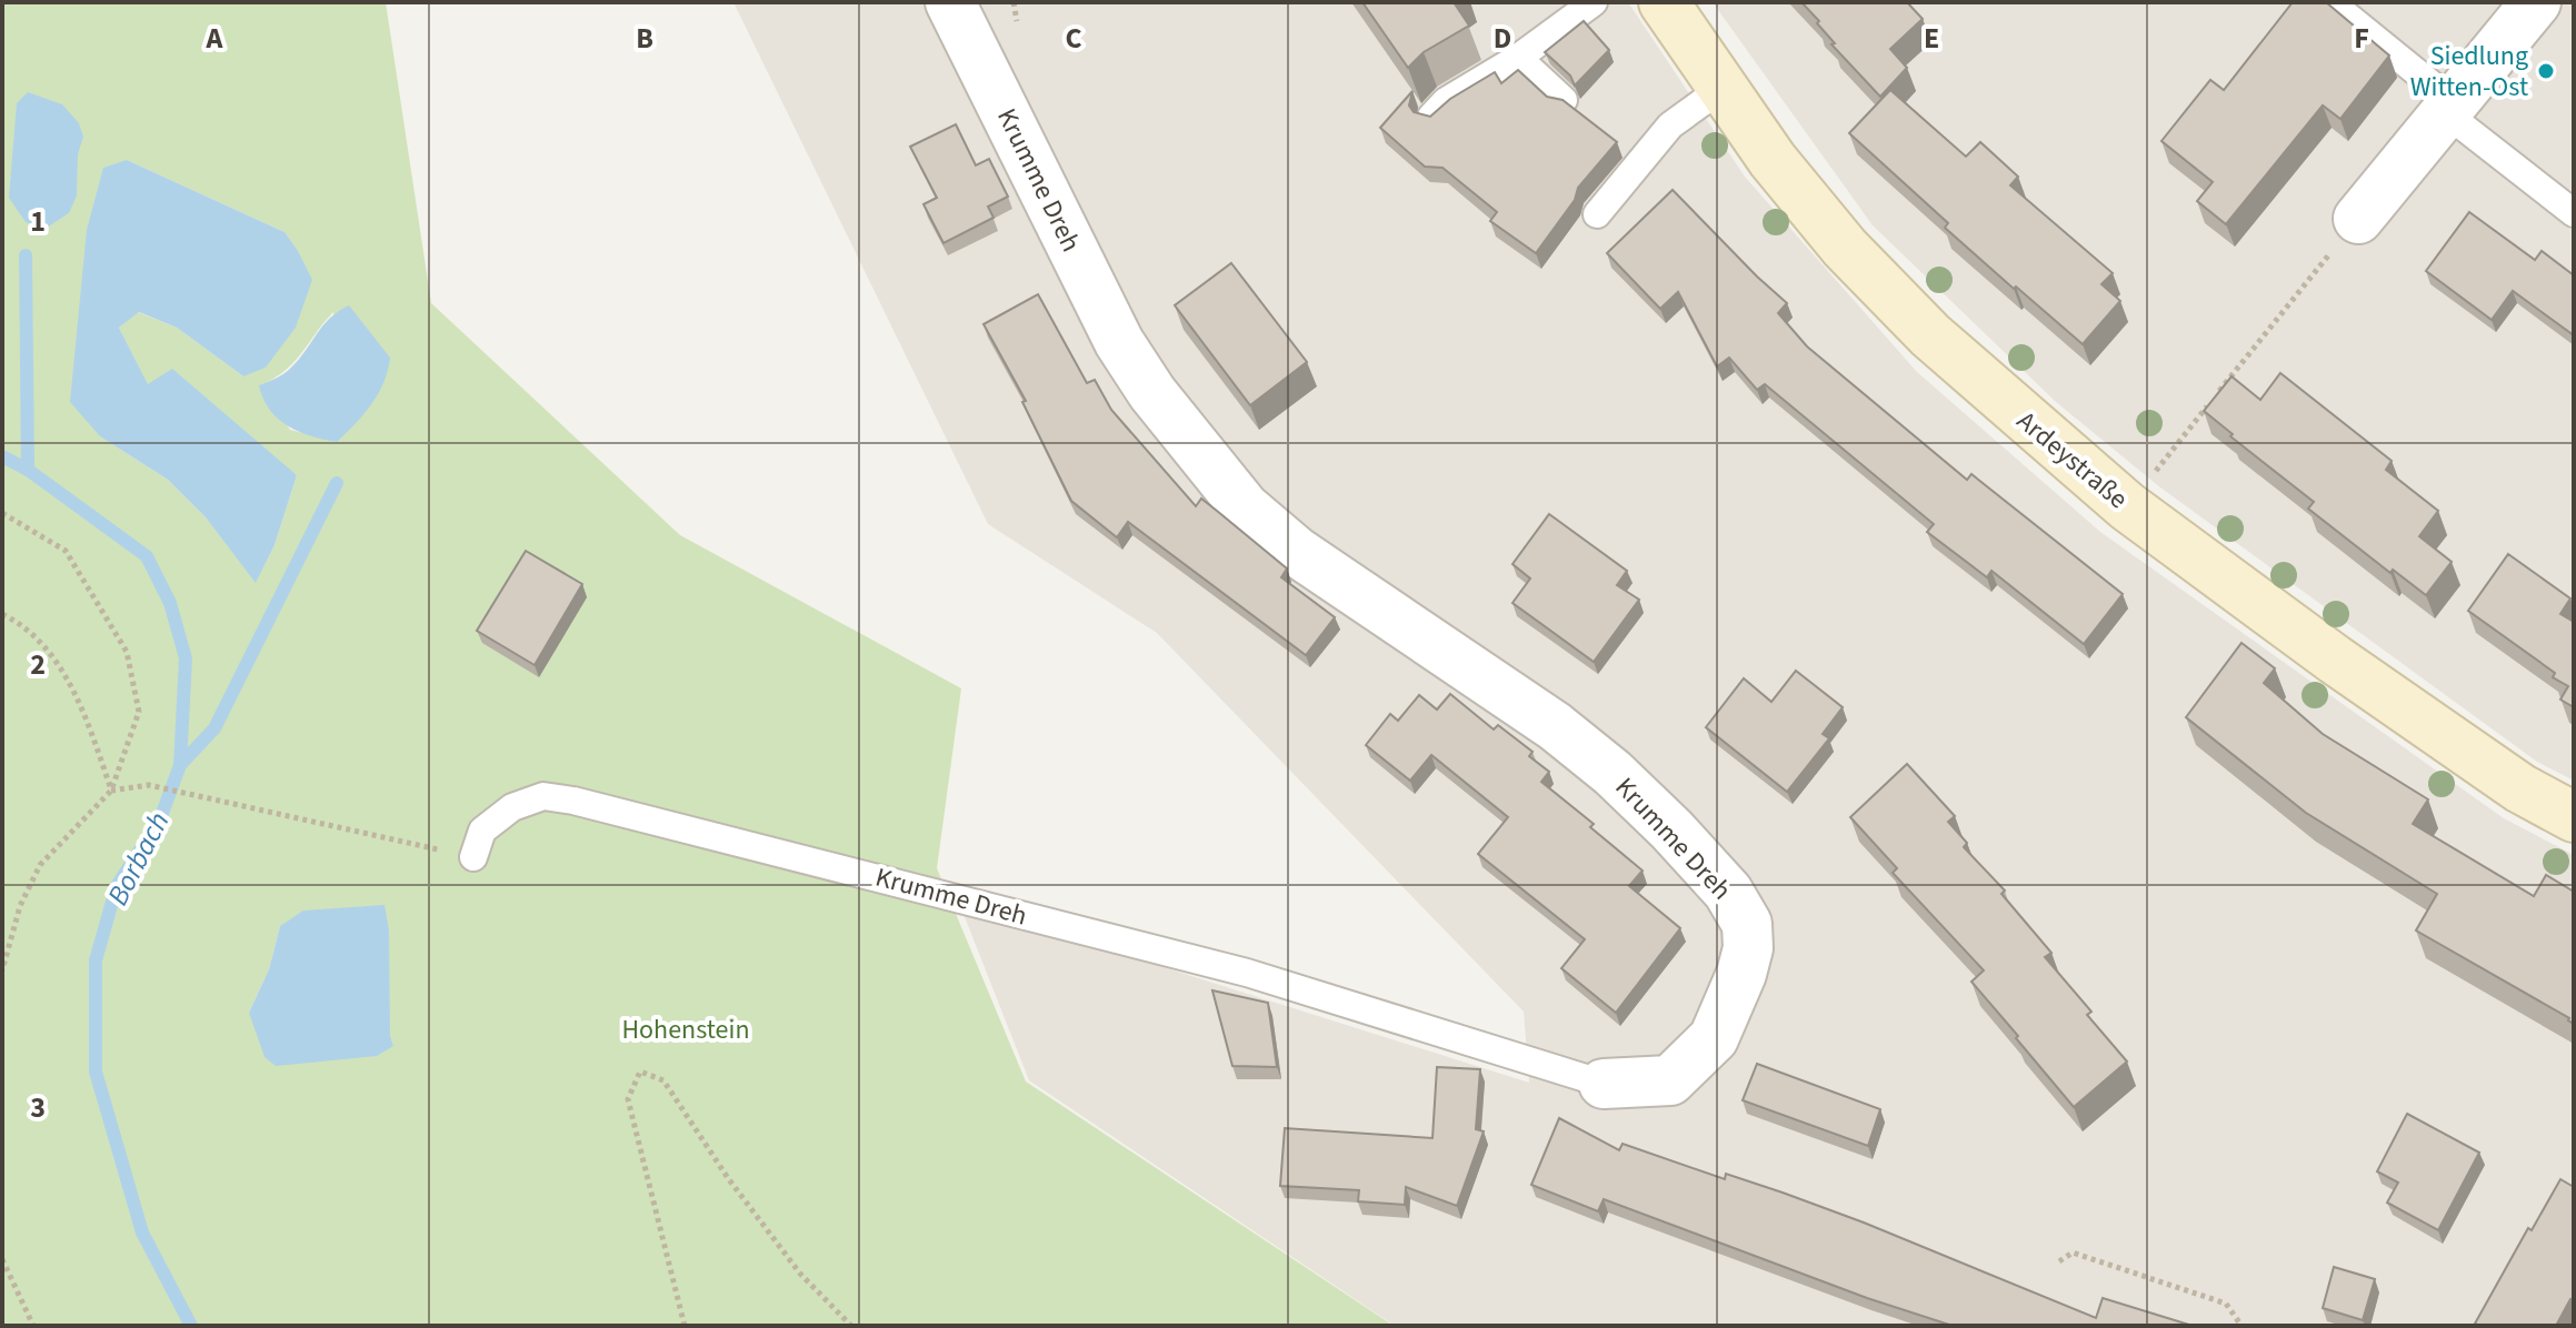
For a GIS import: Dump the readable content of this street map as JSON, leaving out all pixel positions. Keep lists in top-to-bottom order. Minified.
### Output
{"streets":{"main road":["Ardeystraße"],"street":["Krumme Dreh"]},"water":["Borbach"],"parks":["Hohenstein"],"places":["Siedlung Witten-Ost"],"grid":{"columns":["A","B","C","D","E","F"],"rows":["1","2","3"]}}
